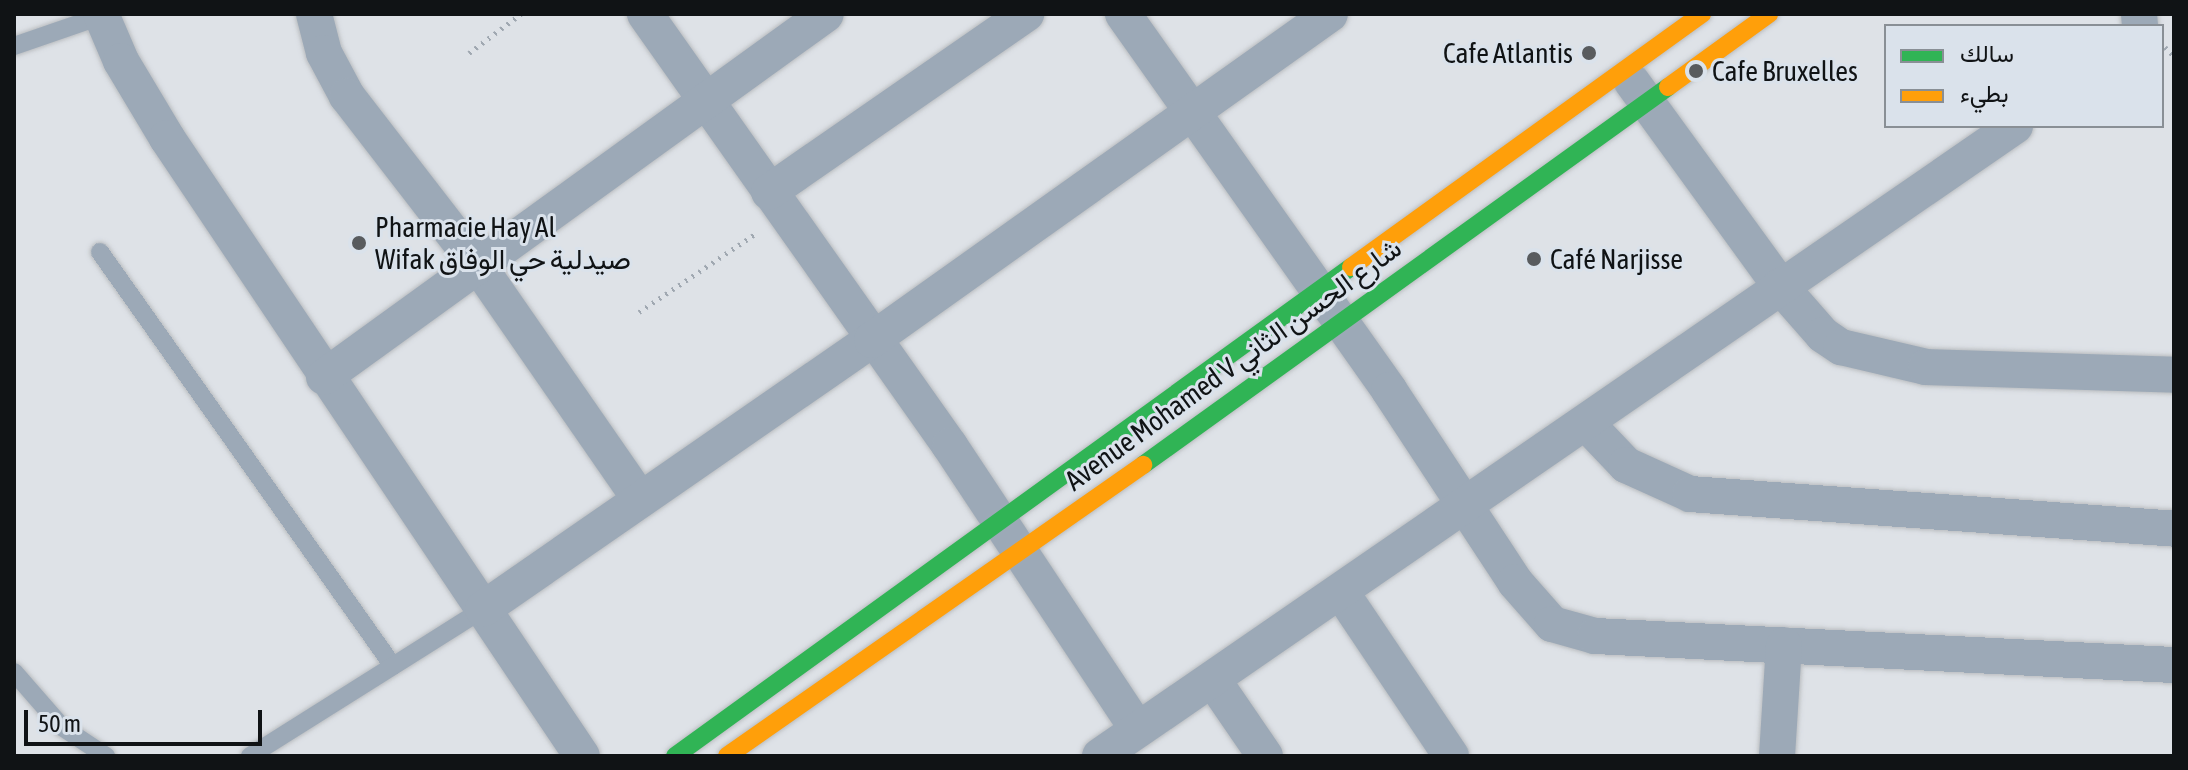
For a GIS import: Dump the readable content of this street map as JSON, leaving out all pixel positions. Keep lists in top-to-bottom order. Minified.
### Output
{"streets":{"main road":["Avenue Mohamed V شارع الحسن الثاني"]},"places":["Cafe Atlantis","Cafe Bruxelles","Pharmacie Hay Al Wifak صيدلية حي الوفاق","Café Narjisse"],"legend":["سالك","بطيء"],"scale_bar":"50 m"}
